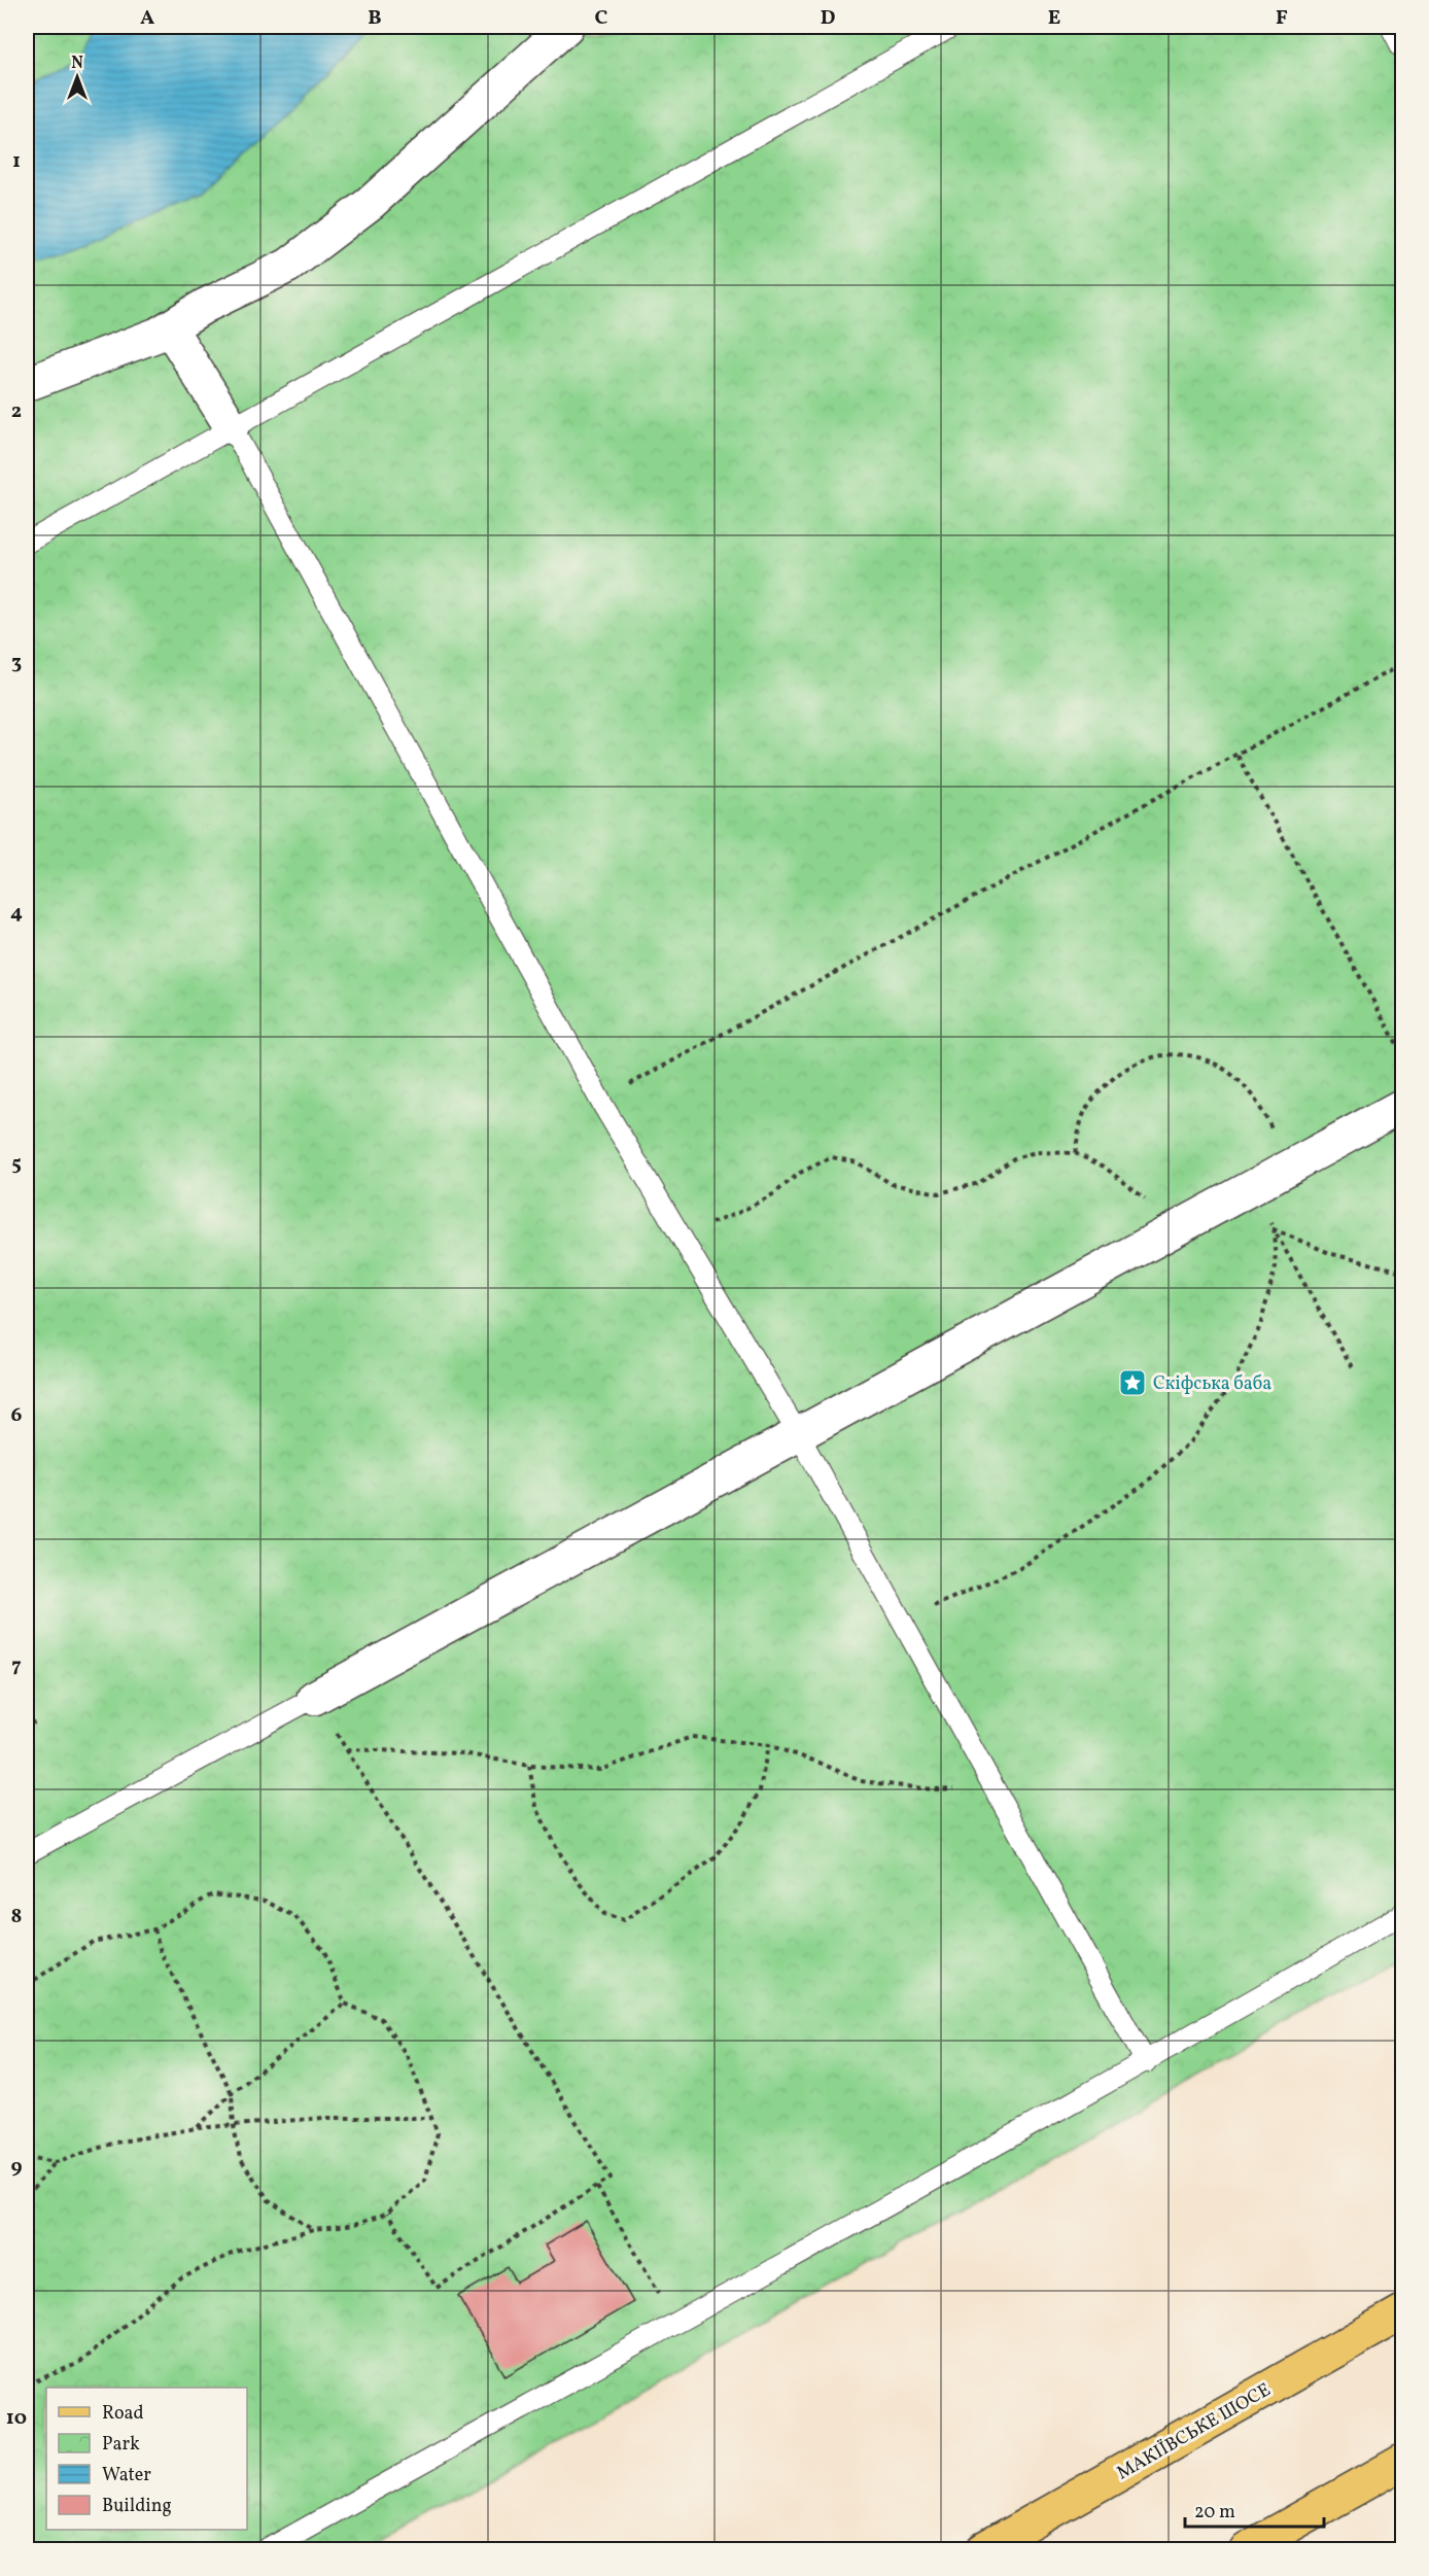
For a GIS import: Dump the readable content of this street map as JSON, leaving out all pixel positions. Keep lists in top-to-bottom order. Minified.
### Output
{"streets":{"main road":["МАКІЇВСЬКЕ ШОСЕ"]},"places":{"place":["Скіфська баба"]},"legend":["Road","Park","Water","Building"],"scale_bar":"20 m","north":"top","grid":{"columns":["A","B","C","D","E","F"],"rows":["1","2","3","4","5","6","7","8","9","10"]}}
